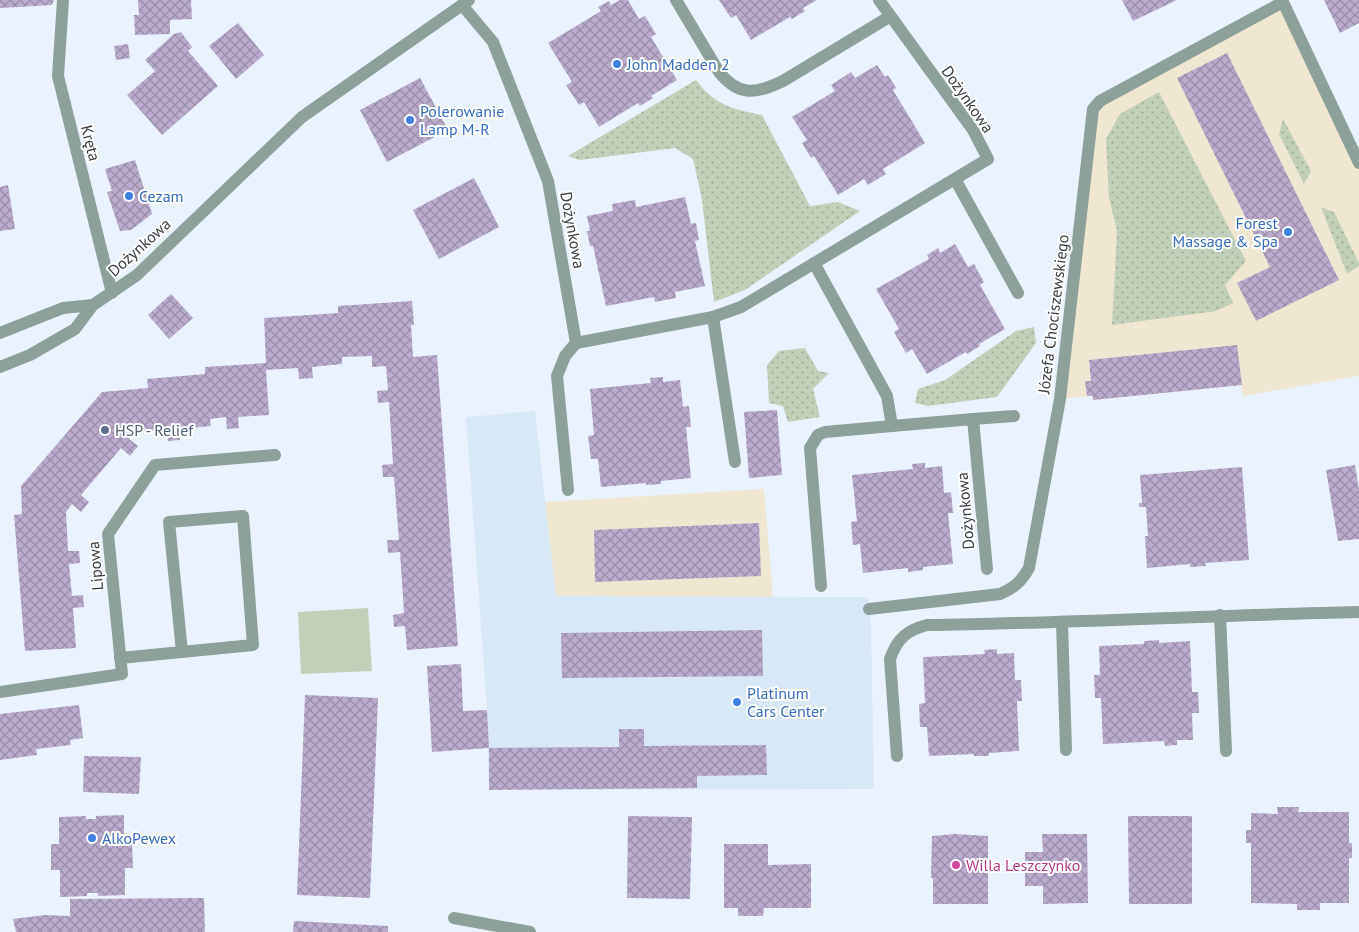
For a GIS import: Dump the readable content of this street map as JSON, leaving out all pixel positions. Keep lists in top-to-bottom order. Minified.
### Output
{"streets":{"street":["Dożynkowa","Kręta","Józefa Chociszewskiego","Lipowa"]},"crossings":[["Dożynkowa","Kręta"]],"places":["John Madden 2","Polerowanie Lamp M-R","Cezam","Forest Massage & Spa","HSP - Relief","Platinum Cars Center","AlkoPewex","Willa Leszczynko"]}
